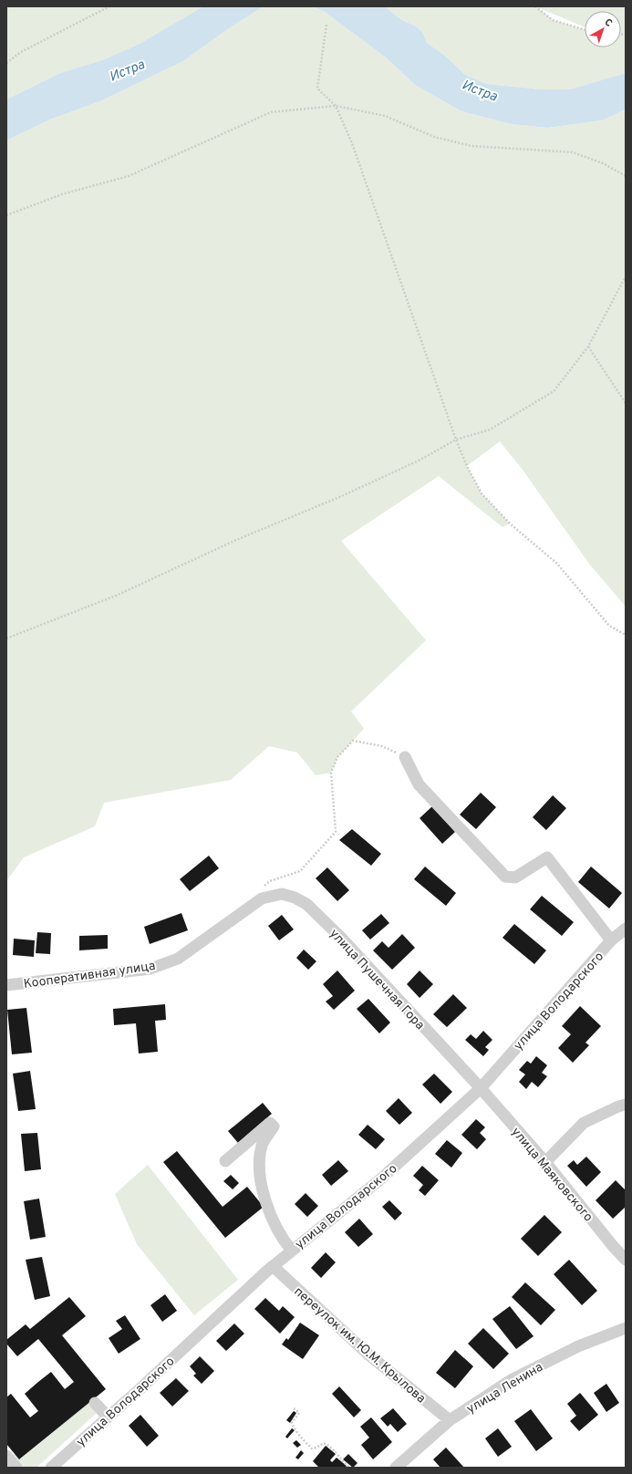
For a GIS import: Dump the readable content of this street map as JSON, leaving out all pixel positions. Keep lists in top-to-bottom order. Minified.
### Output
{"streets":{"street":["Кооперативная улица","улица Пушечная Гора","улица Володарского","улица Маяковского","переулок им. Ю.М. Крылова","улица Ленина"]},"crossings":[["Кооперативная улица","улица Пушечная Гора"],["улица Пушечная Гора","улица Володарского"],["улица Пушечная Гора","улица Маяковского"],["улица Володарского","улица Маяковского"],["улица Володарского","переулок им. Ю.М. Крылова"],["переулок им. Ю.М. Крылова","улица Ленина"]],"water":["Истра"],"north":"top right"}
